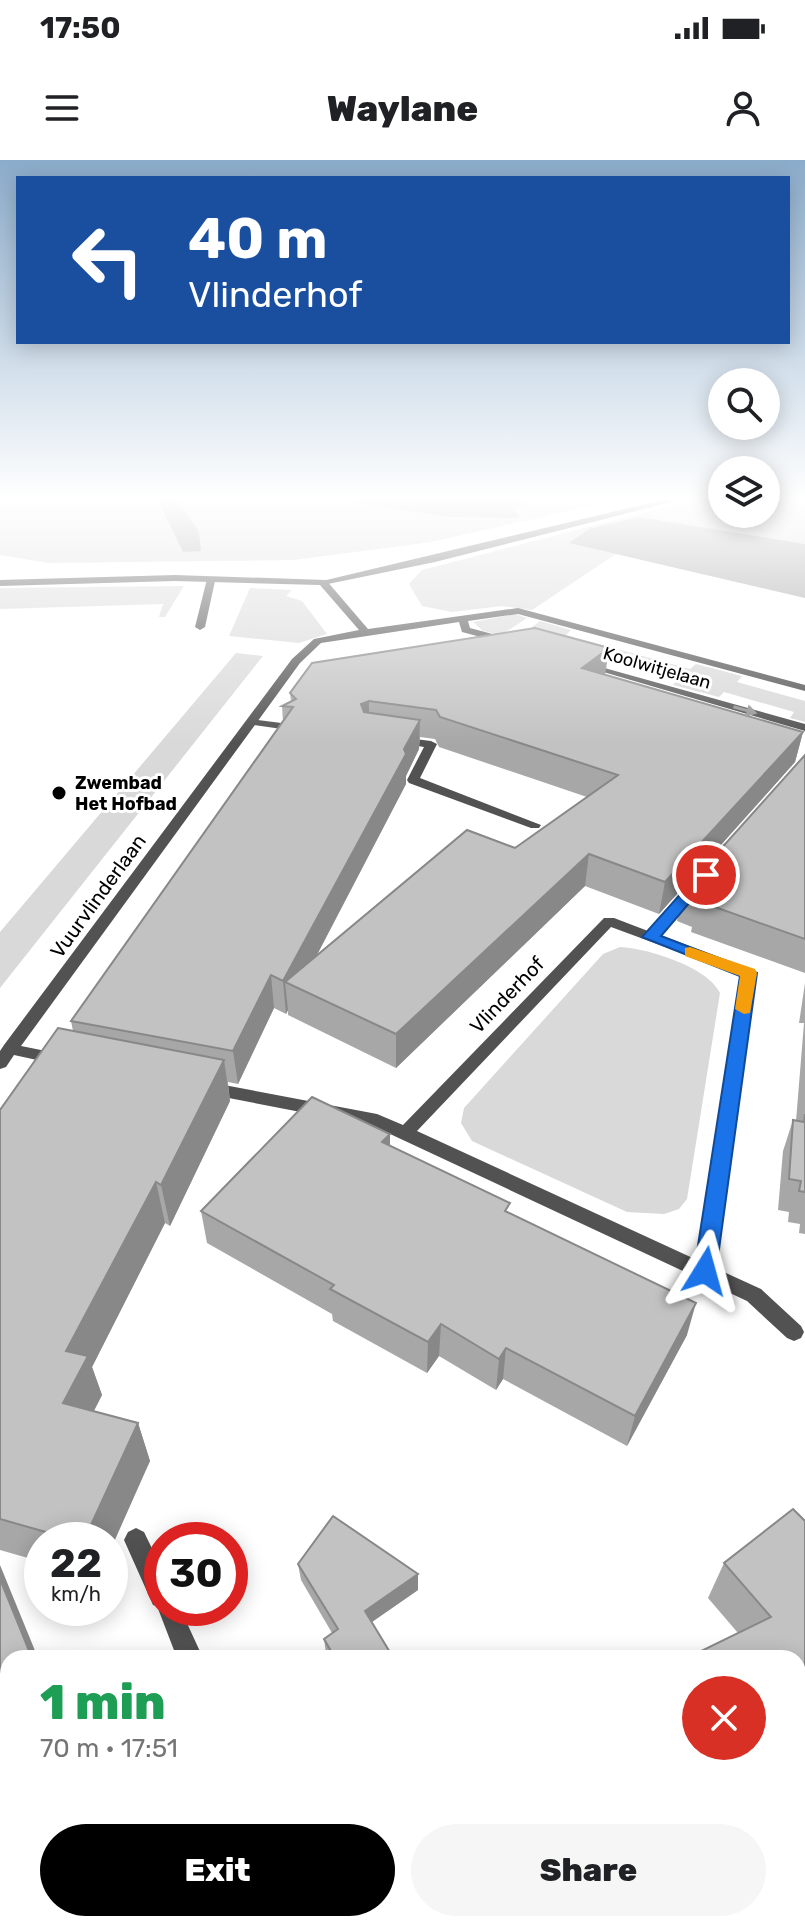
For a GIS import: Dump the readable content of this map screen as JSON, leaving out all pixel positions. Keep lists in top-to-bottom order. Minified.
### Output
{"streets":{"street":["Koolwitjelaan","Vuurvlinderlaan","Vlinderhof"]},"crossings":[["Koolwitjelaan","Vuurvlinderlaan"]],"places":["Zwembad Het Hofbad"],"page":{"status":"17:50","header":"Waylane","turn":["40 m","Vlinderhof"],"speed":"22 km/h","limit":"30","heading":["1 min","70 m · 17:51"],"buttons":["Exit","Share"]}}
